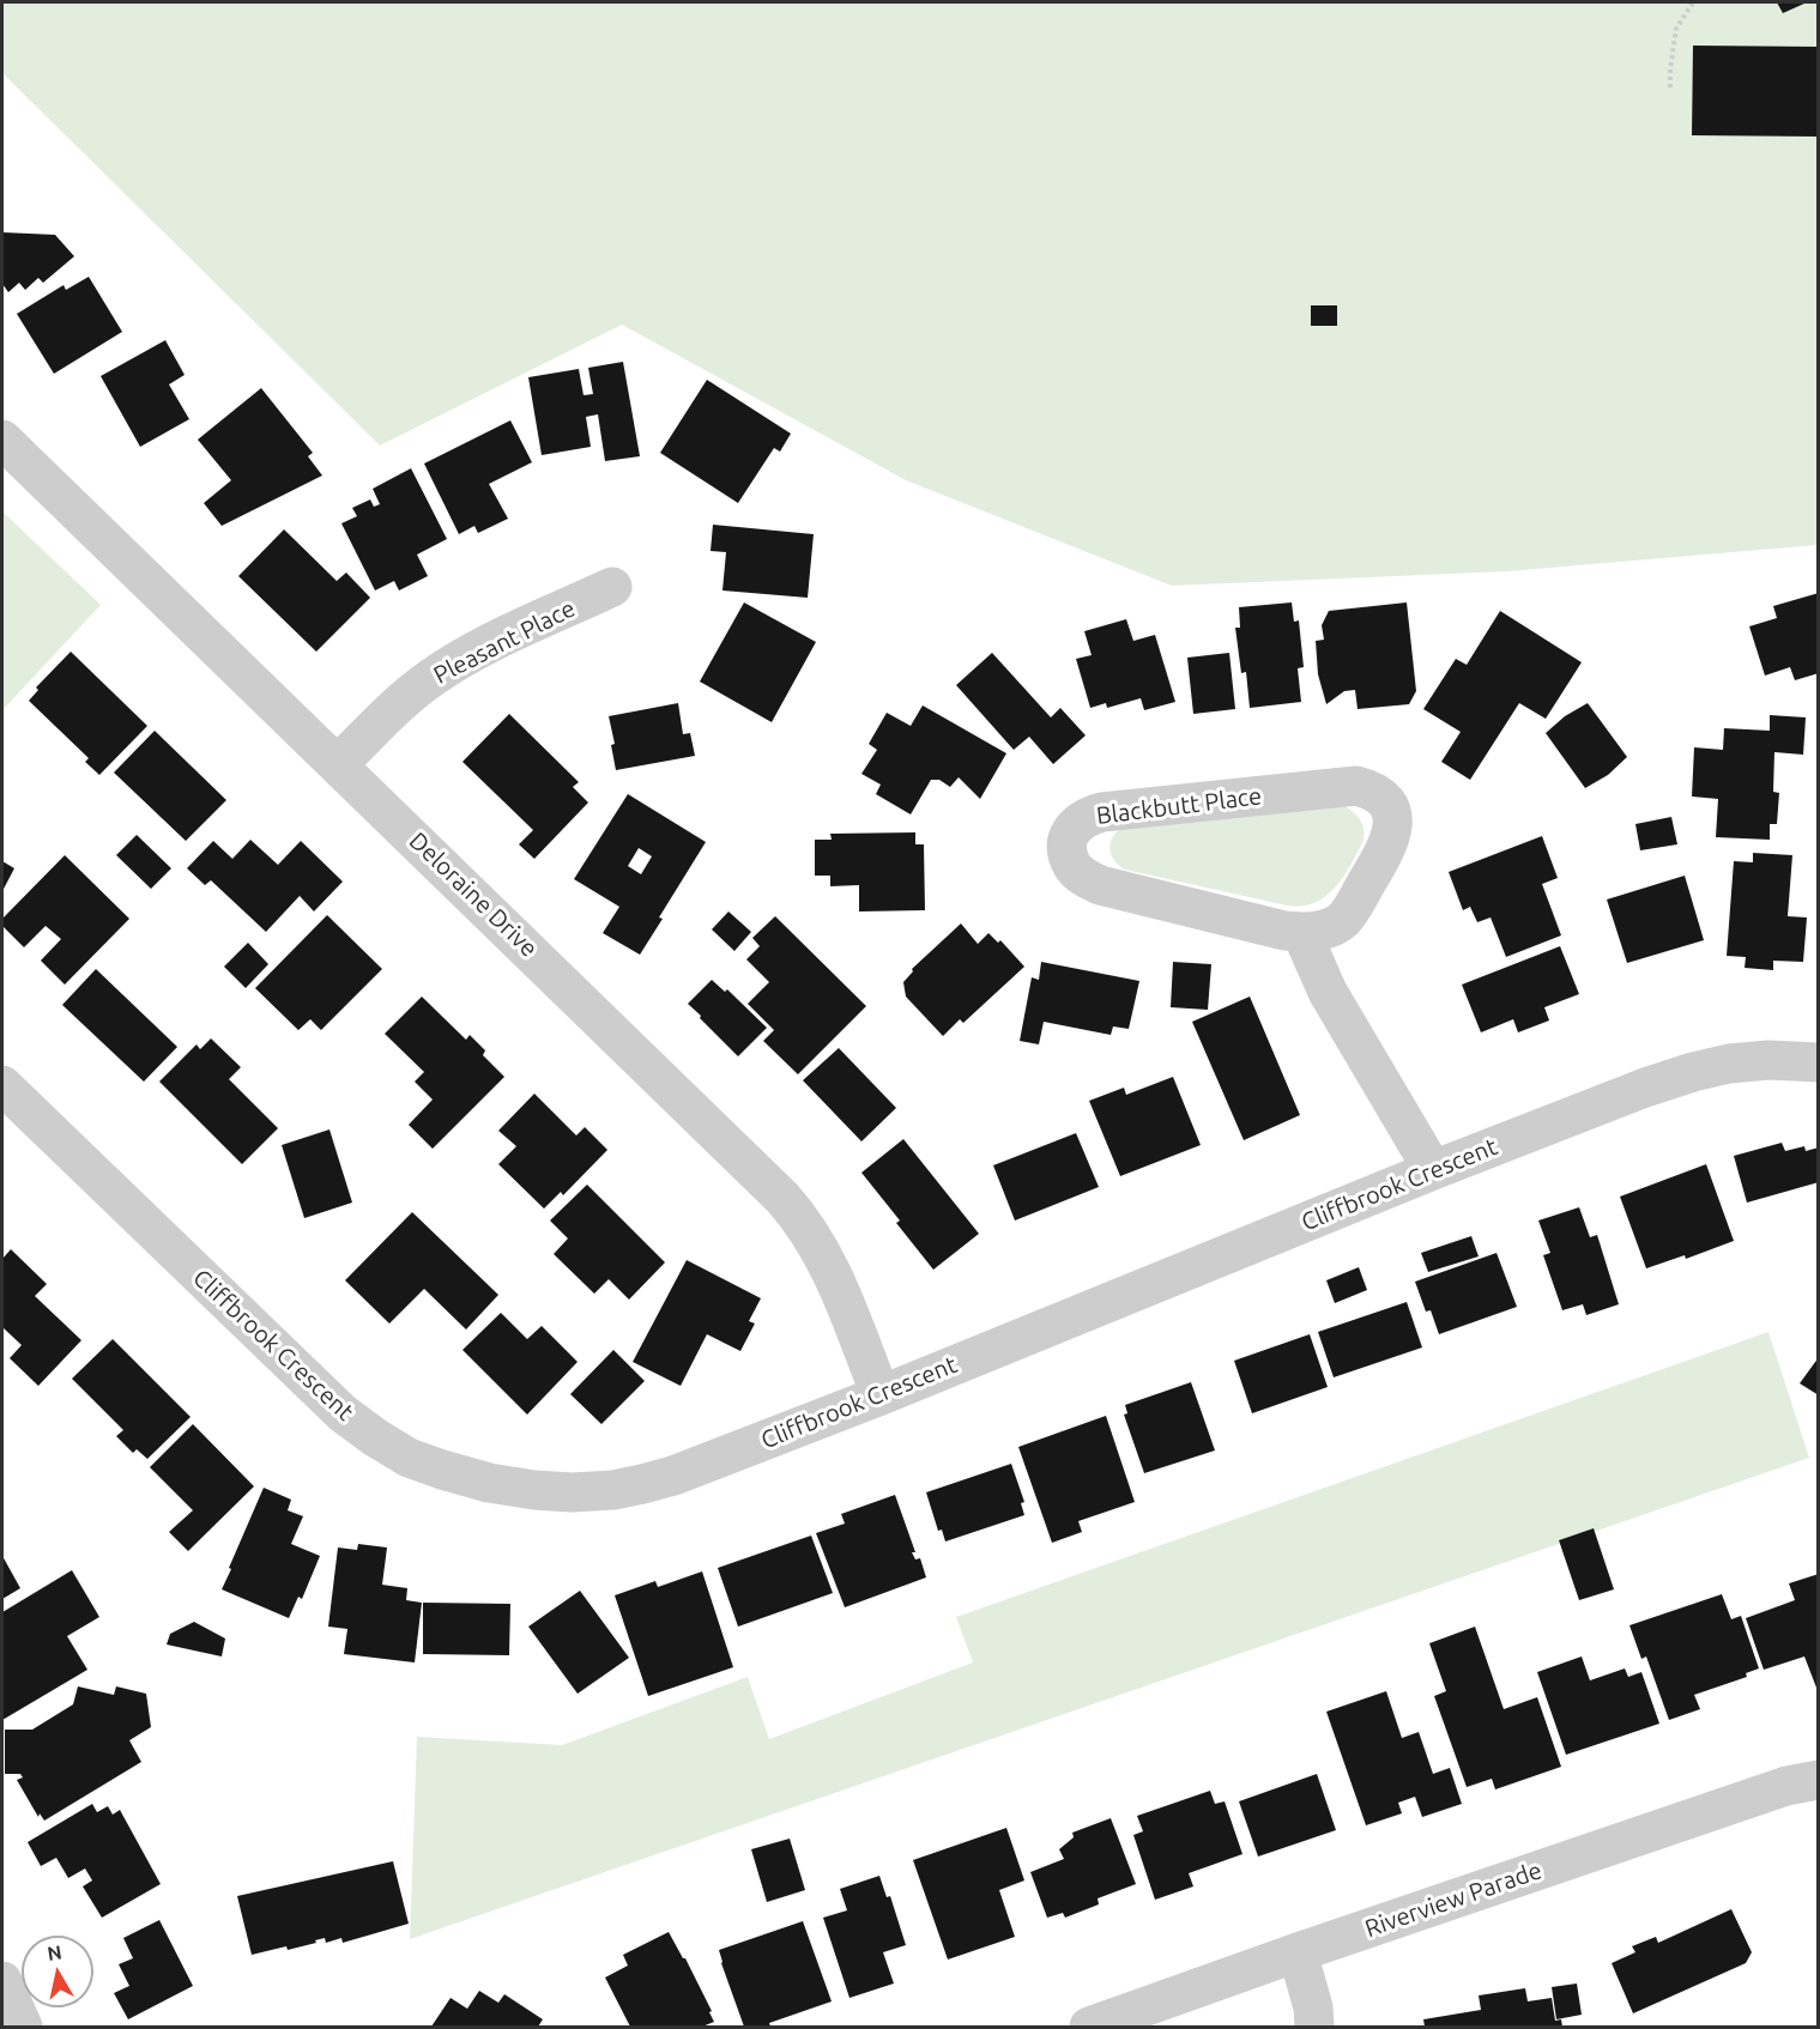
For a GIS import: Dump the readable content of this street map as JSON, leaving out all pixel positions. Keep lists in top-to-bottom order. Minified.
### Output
{"streets":{"street":["Pleasant Place","Blackbutt Place","Deloraine Drive","Cliffbrook Crescent","Riverview Parade"]},"crossings":[["Pleasant Place","Deloraine Drive"],["Deloraine Drive","Cliffbrook Crescent"]],"north":"top"}
